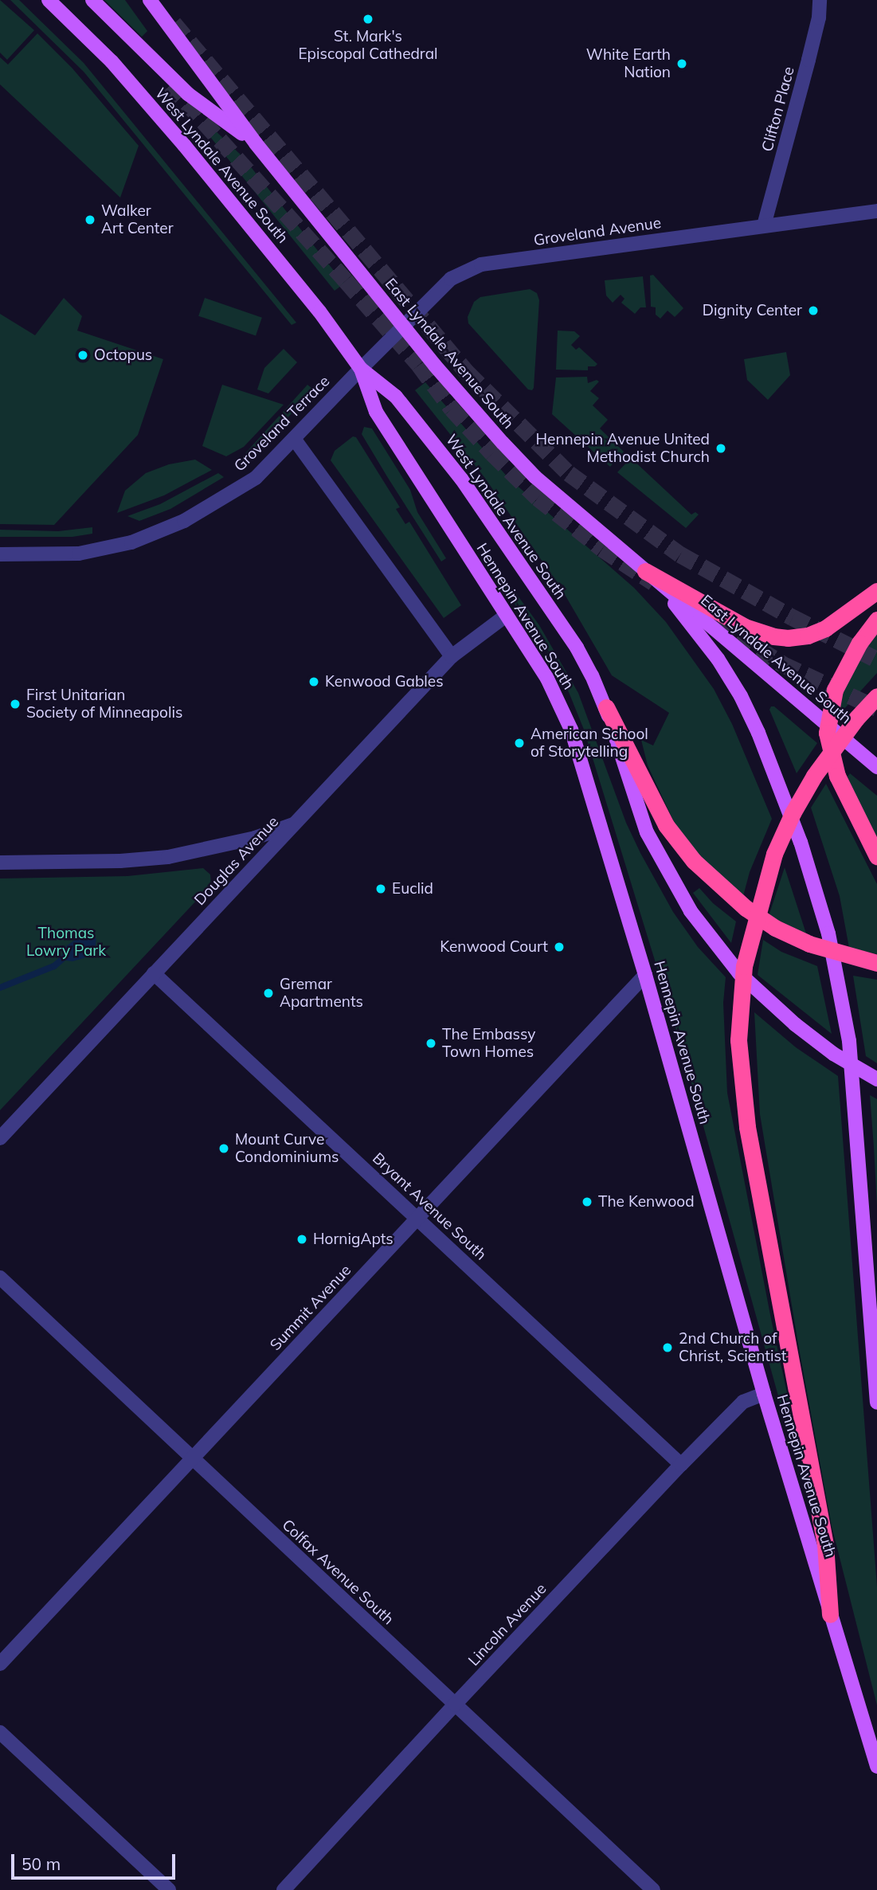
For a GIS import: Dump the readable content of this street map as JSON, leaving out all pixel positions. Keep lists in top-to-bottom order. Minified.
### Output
{"streets":{"main road":["West Lyndale Avenue South","East Lyndale Avenue South","Hennepin Avenue South"],"street":["Clifton Place","Groveland Avenue","Groveland Terrace","Douglas Avenue","Bryant Avenue South","Summit Avenue","Colfax Avenue South","Lincoln Avenue"]},"crossings":[["Clifton Place","Groveland Avenue"],["West Lyndale Avenue South","Groveland Avenue"],["West Lyndale Avenue South","Groveland Terrace"],["West Lyndale Avenue South","Hennepin Avenue South"],["Groveland Avenue","East Lyndale Avenue South"],["Groveland Avenue","Groveland Terrace"],["Groveland Avenue","Hennepin Avenue South"],["Groveland Terrace","Hennepin Avenue South"],["Hennepin Avenue South","Douglas Avenue"],["Hennepin Avenue South","Summit Avenue"],["Hennepin Avenue South","Lincoln Avenue"],["Douglas Avenue","Bryant Avenue South"],["Bryant Avenue South","Summit Avenue"],["Bryant Avenue South","Lincoln Avenue"],["Summit Avenue","Colfax Avenue South"],["Colfax Avenue South","Lincoln Avenue"]],"parks":["Thomas Lowry Park"],"places":["St. Mark's Episcopal Cathedral","White Earth Nation","Walker Art Center","Dignity Center","Octopus","Hennepin Avenue United Methodist Church","Kenwood Gables","First Unitarian Society of Minneapolis","American School of Storytelling","Euclid","Kenwood Court","Gremar Apartments","The Embassy Town Homes","Mount Curve Condominiums","The Kenwood","HornigApts","2nd Church of Christ, Scientist"],"scale_bar":"50 m"}
